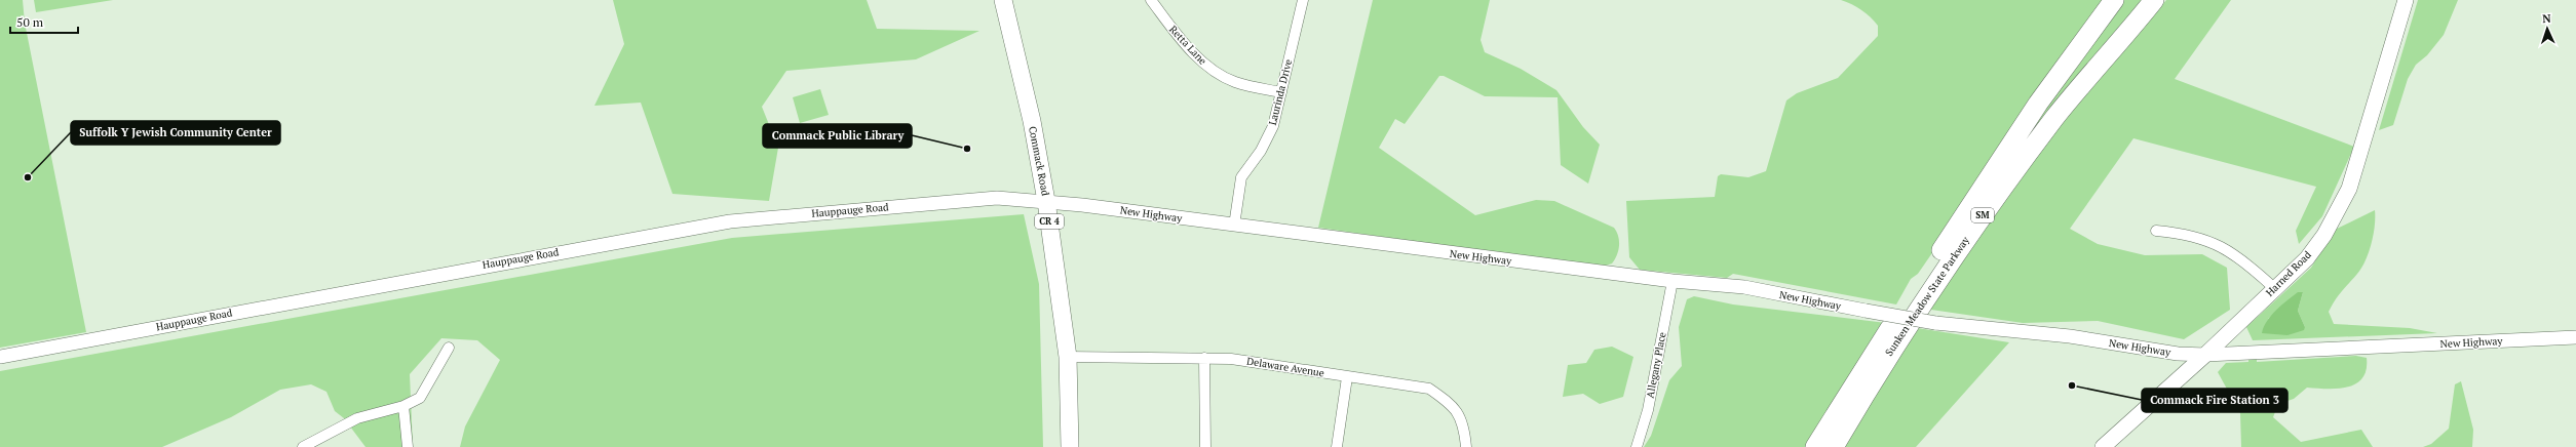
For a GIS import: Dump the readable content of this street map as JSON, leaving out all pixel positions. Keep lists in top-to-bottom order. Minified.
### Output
{"streets":{"highway":["SM","Sunken Meadow State Parkway"],"main road":["Commack Road","CR 4","Harned Road"],"street":["Retta Lane","Laurinda Drive","Hauppauge Road","New Highway","Allegany Place","Delaware Avenue"]},"crossings":[["Retta Lane","Laurinda Drive"],["Laurinda Drive","New Highway"],["Commack Road","Hauppauge Road"],["Commack Road","New Highway"],["Commack Road","Delaware Avenue"],["Hauppauge Road","New Highway"],["New Highway","Harned Road"],["New Highway","Allegany Place"]],"places":["Commack Public Library","Suffolk Y Jewish Community Center","Commack Fire Station 3"],"scale_bar":"50 m","north":"top"}
